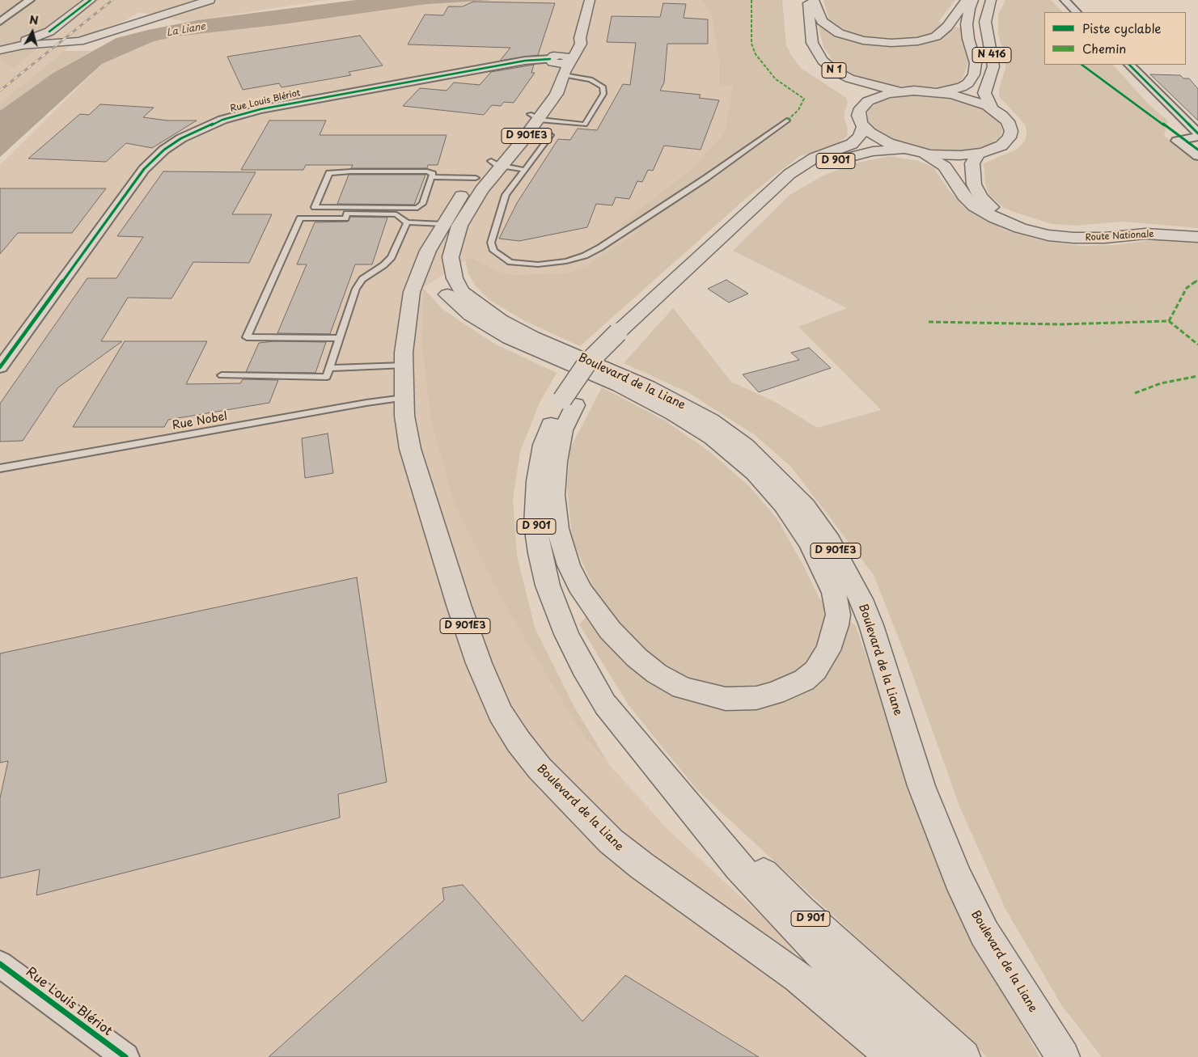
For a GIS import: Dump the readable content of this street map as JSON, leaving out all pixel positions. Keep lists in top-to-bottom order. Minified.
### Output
{"streets":{"main road":["N 416","N 1","D 901E3","D 901","Route Nationale","Boulevard de la Liane"],"street":["Rue Louis Blériot"],"lane":["Rue Nobel"]},"crossings":[["Rue Louis Blériot","Boulevard de la Liane"],["D 901E3","D 901"],["D 901E3","Boulevard de la Liane"],["Boulevard de la Liane","Rue Nobel"]],"water":["La Liane"],"legend":["Piste cyclable","Chemin"],"north":"top"}
